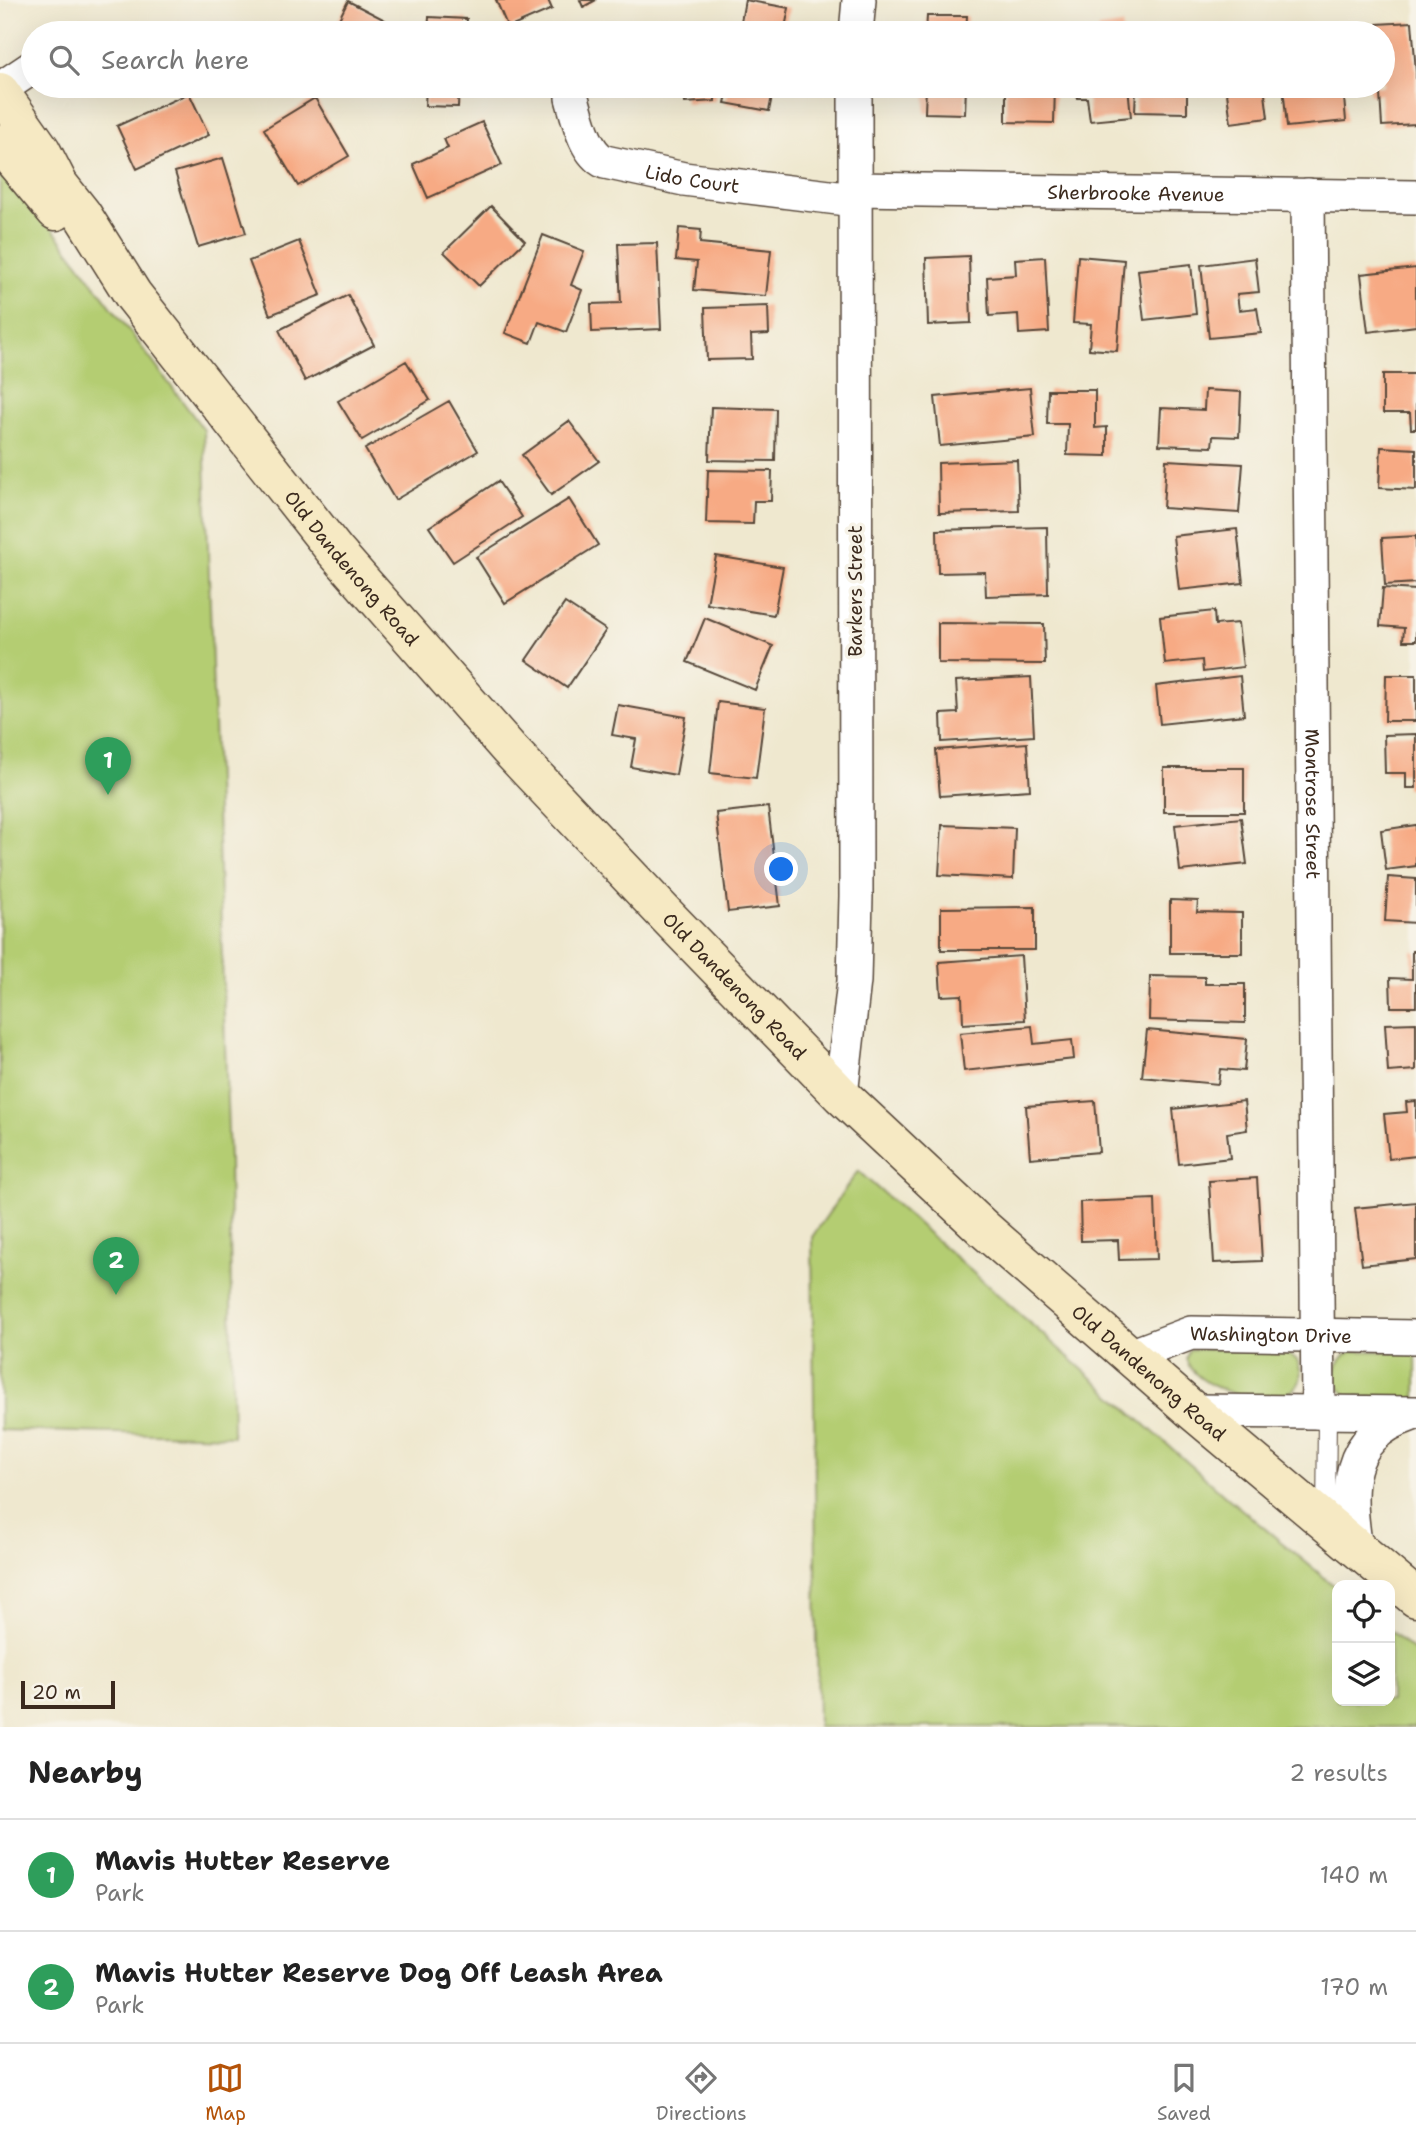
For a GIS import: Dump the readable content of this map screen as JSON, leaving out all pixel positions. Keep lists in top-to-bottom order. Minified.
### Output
{"streets":{"main road":["Old Dandenong Road"],"street":["Lido Court","Sherbrooke Avenue","Barkers Street","Montrose Street","Washington Drive"]},"crossings":[["Lido Court","Sherbrooke Avenue"],["Lido Court","Barkers Street"],["Sherbrooke Avenue","Barkers Street"],["Sherbrooke Avenue","Montrose Street"],["Old Dandenong Road","Barkers Street"],["Old Dandenong Road","Washington Drive"],["Montrose Street","Washington Drive"]],"scale_bar":"20 m","page":{"search":"Search here","pins":["1","2"],"scale":"20 m","heading":["Nearby","2 results"],"list":[{"mark":"1","name":"Mavis Hutter Reserve","note":"Park","value":"140 m"},{"mark":"2","name":"Mavis Hutter Reserve Dog Off Leash Area","note":"Park","value":"170 m"}],"nav":["Map","Directions","Saved"]}}
